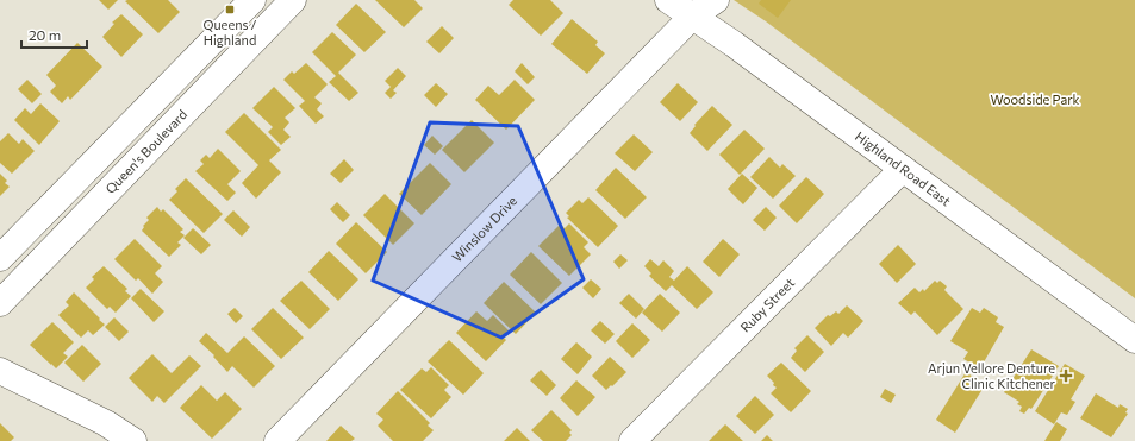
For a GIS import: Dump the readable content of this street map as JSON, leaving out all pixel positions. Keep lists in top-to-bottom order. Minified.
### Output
{"streets":{"street":["Queen's Boulevard","Highland Road East","Winslow Drive","Ruby Street"]},"crossings":[["Highland Road East","Winslow Drive"],["Highland Road East","Ruby Street"]],"parks":["Woodside Park"],"places":{"transit":["Queens / Highland"],"health":["Arjun Vellore Denture Clinic Kitchener"]},"scale_bar":"20 m"}
